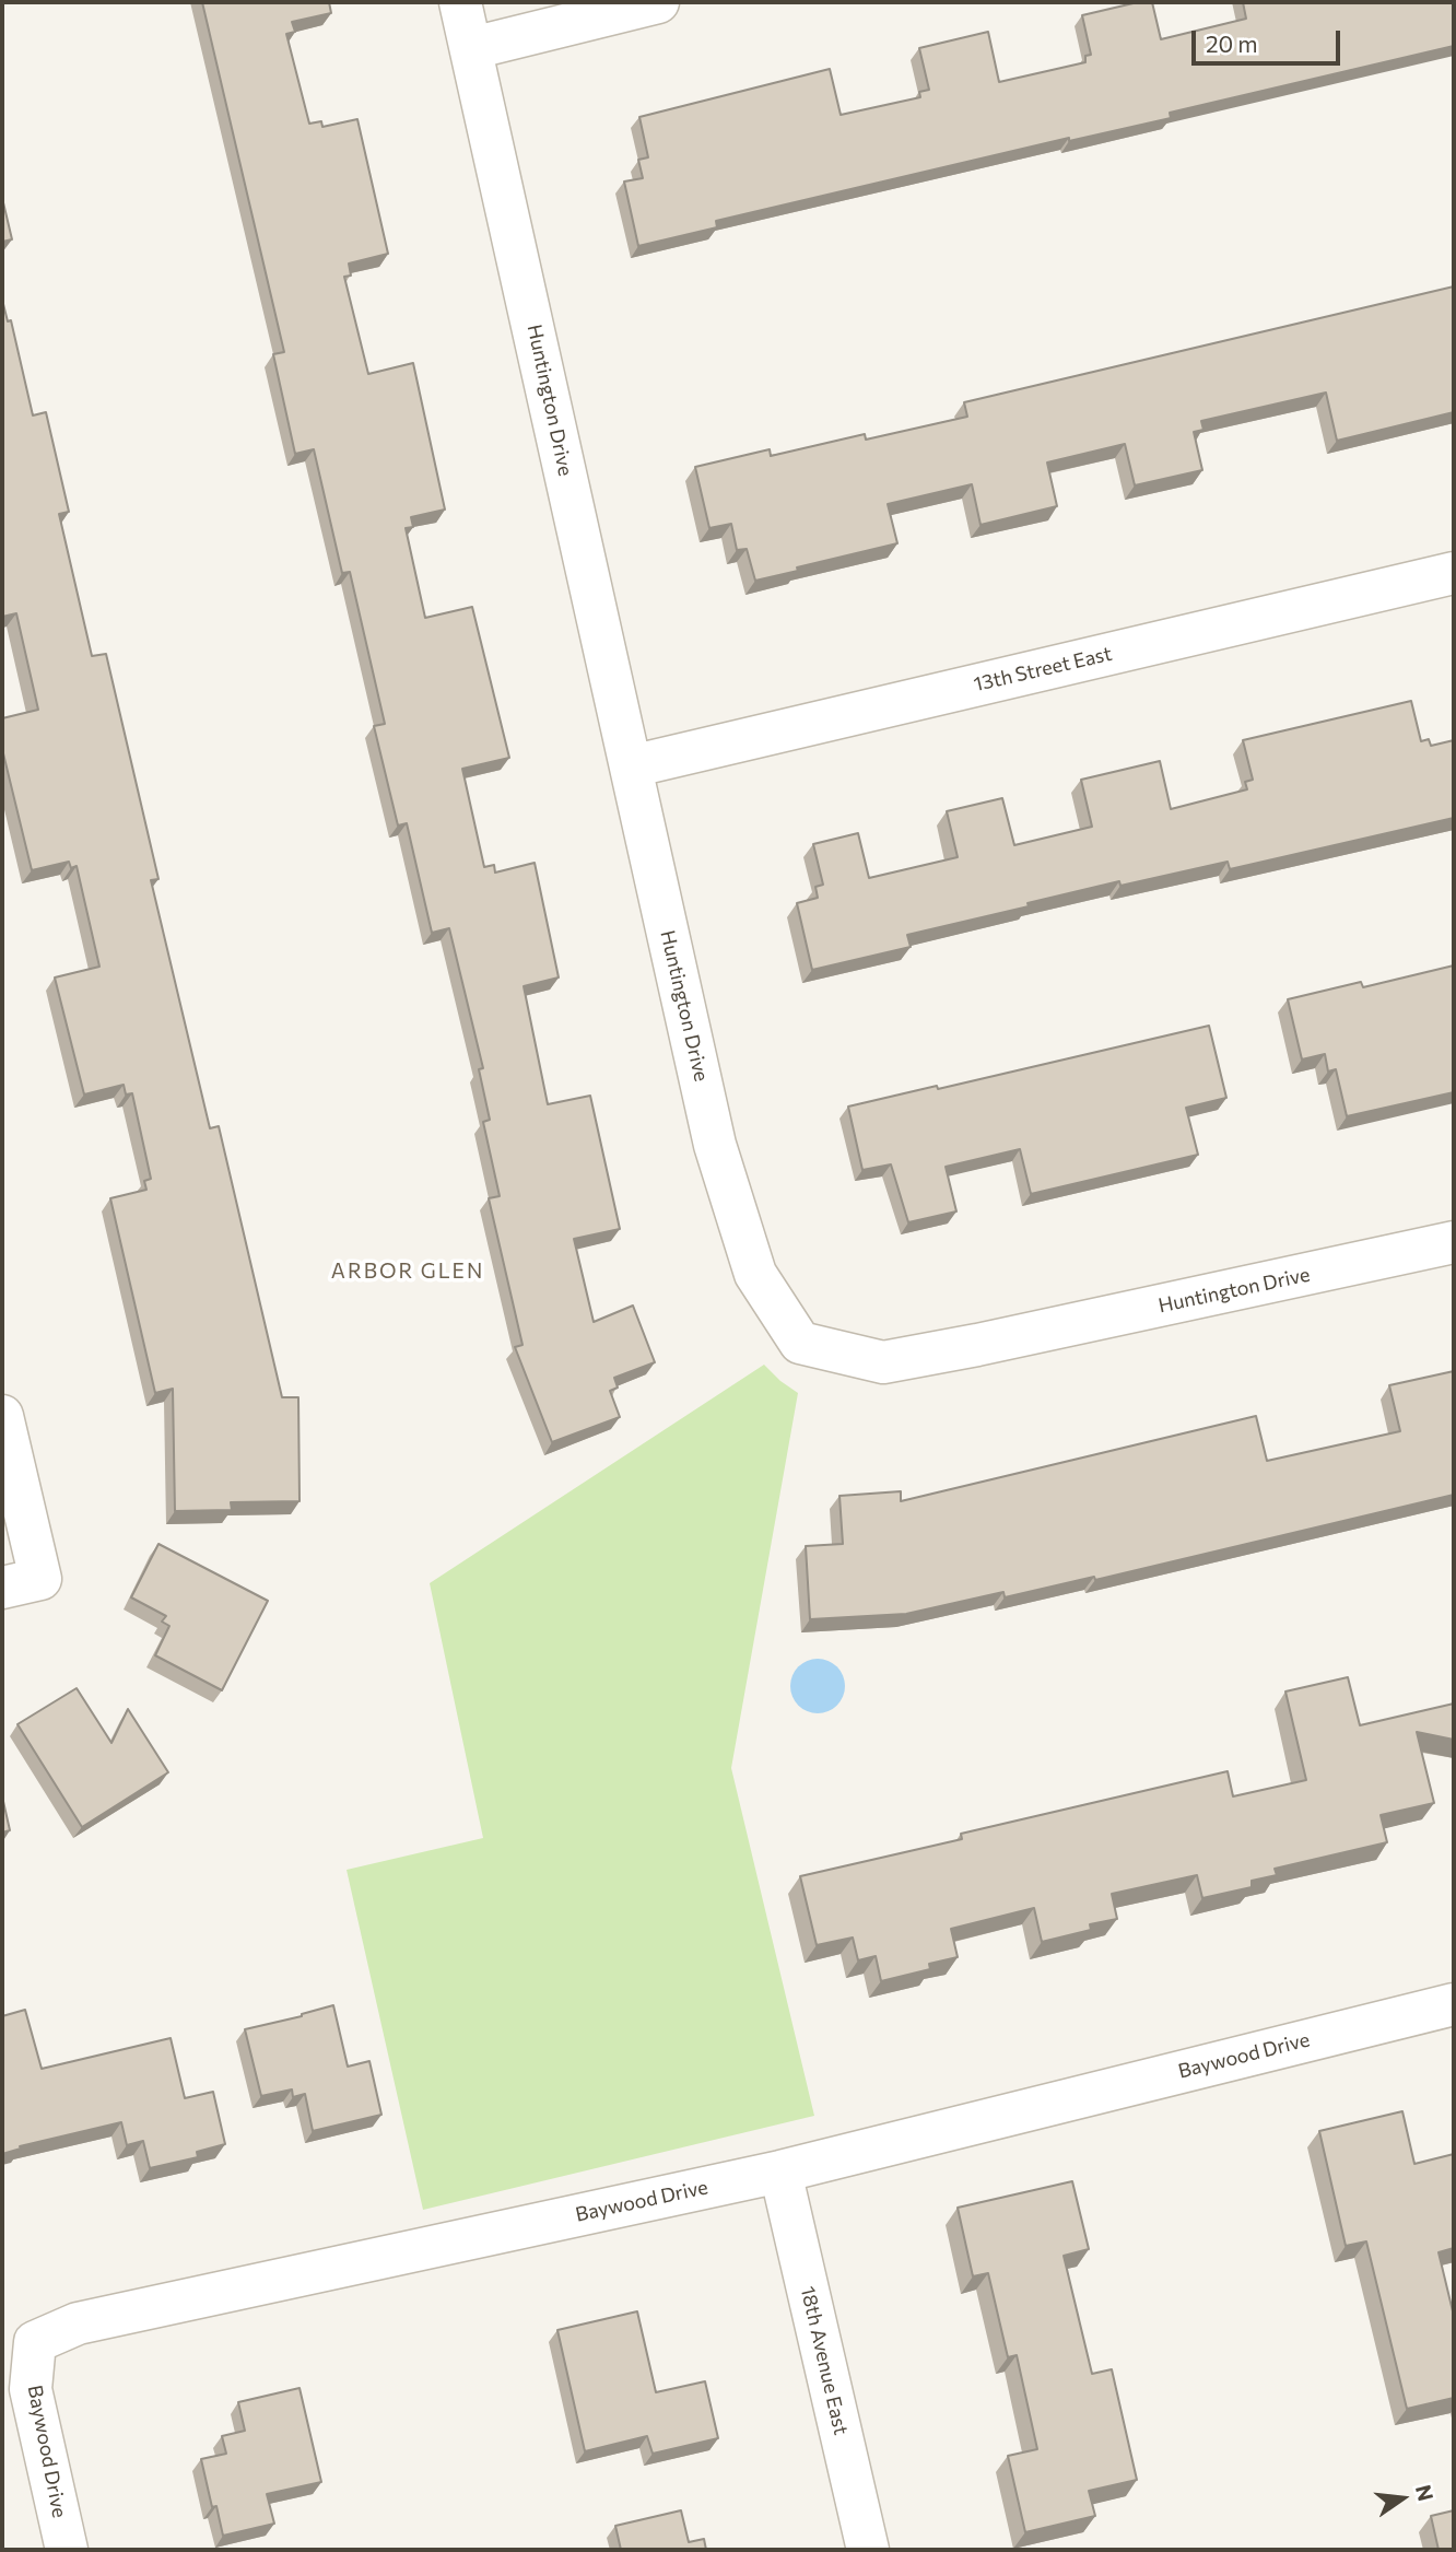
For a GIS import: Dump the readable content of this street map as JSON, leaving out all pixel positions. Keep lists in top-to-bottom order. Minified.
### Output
{"streets":{"street":["Huntington Drive","13th Street East","Baywood Drive","18th Avenue East"]},"crossings":[["Huntington Drive","13th Street East"],["Baywood Drive","18th Avenue East"]],"districts":["ARBOR GLEN"],"scale_bar":"20 m","north":"right"}
